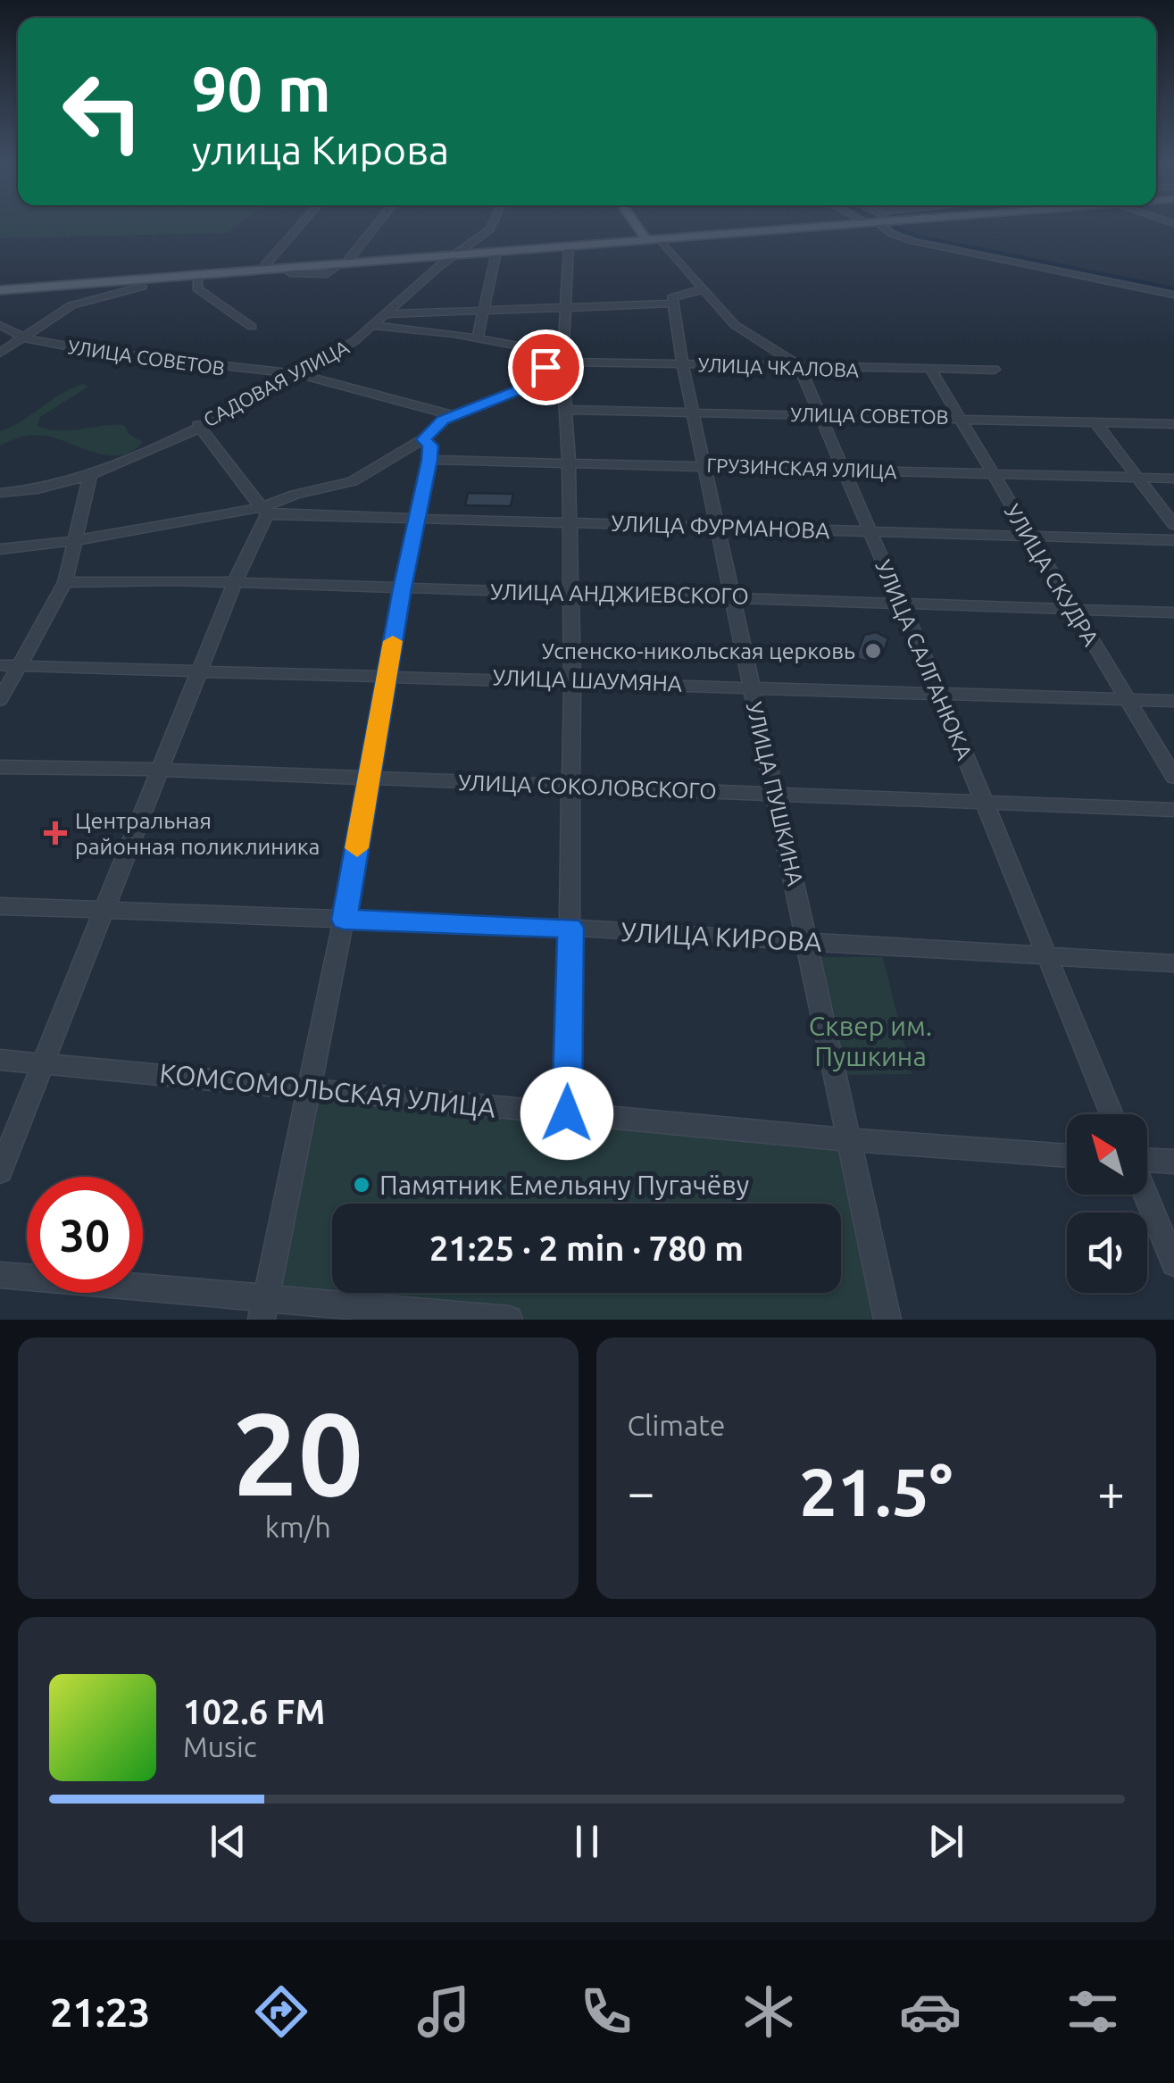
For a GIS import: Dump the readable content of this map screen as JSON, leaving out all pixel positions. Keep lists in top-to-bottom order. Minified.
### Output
{"streets":{"street":["УЛИЦА СОВЕТОВ","УЛИЦА ЧКАЛОВА","САДОВАЯ УЛИЦА","ГРУЗИНСКАЯ УЛИЦА","УЛИЦА ФУРМАНОВА","УЛИЦА СКУДРА","УЛИЦА АНДЖИЕВСКОГО","УЛИЦА САЛГАНЮКА","УЛИЦА ШАУМЯНА","УЛИЦА СОКОЛОВСКОГО","УЛИЦА ПУШКИНА","УЛИЦА КИРОВА","КОМСОМОЛЬСКАЯ УЛИЦА"]},"crossings":[["УЛИЦА СОВЕТОВ","САДОВАЯ УЛИЦА"],["УЛИЦА СОВЕТОВ","УЛИЦА СКУДРА"],["УЛИЦА СОВЕТОВ","УЛИЦА САЛГАНЮКА"],["УЛИЦА СОВЕТОВ","УЛИЦА ПУШКИНА"],["УЛИЦА ЧКАЛОВА","САДОВАЯ УЛИЦА"],["УЛИЦА ЧКАЛОВА","УЛИЦА СКУДРА"],["УЛИЦА ЧКАЛОВА","УЛИЦА САЛГАНЮКА"],["УЛИЦА ЧКАЛОВА","УЛИЦА ПУШКИНА"],["ГРУЗИНСКАЯ УЛИЦА","УЛИЦА СКУДРА"],["ГРУЗИНСКАЯ УЛИЦА","УЛИЦА САЛГАНЮКА"],["ГРУЗИНСКАЯ УЛИЦА","УЛИЦА ПУШКИНА"],["УЛИЦА ФУРМАНОВА","УЛИЦА СКУДРА"],["УЛИЦА ФУРМАНОВА","УЛИЦА САЛГАНЮКА"],["УЛИЦА ФУРМАНОВА","УЛИЦА ПУШКИНА"],["УЛИЦА СКУДРА","УЛИЦА АНДЖИЕВСКОГО"],["УЛИЦА СКУДРА","УЛИЦА ШАУМЯНА"],["УЛИЦА АНДЖИЕВСКОГО","УЛИЦА САЛГАНЮКА"],["УЛИЦА АНДЖИЕВСКОГО","УЛИЦА ПУШКИНА"],["УЛИЦА САЛГАНЮКА","УЛИЦА ШАУМЯНА"],["УЛИЦА САЛГАНЮКА","УЛИЦА СОКОЛОВСКОГО"],["УЛИЦА САЛГАНЮКА","УЛИЦА КИРОВА"],["УЛИЦА ШАУМЯНА","УЛИЦА ПУШКИНА"],["УЛИЦА СОКОЛОВСКОГО","УЛИЦА ПУШКИНА"],["УЛИЦА ПУШКИНА","УЛИЦА КИРОВА"],["УЛИЦА ПУШКИНА","КОМСОМОЛЬСКАЯ УЛИЦА"]],"parks":["Сквер им. Пушкина"],"places":{"other":["Успенско-никольская церковь","Памятник Емельяну Пугачёву"],"health":["Центральная районная поликлиника"]},"north":"top left","page":{"turn":["90 m","улица Кирова"],"limit":"30","trip":"21:25 · 2 min · 780 m","tile":[["20","km/h"],"Climate"],"heat":["−","21.5°","+"],"song":["102.6 FM","Music"],"tabs":"21:23"}}
